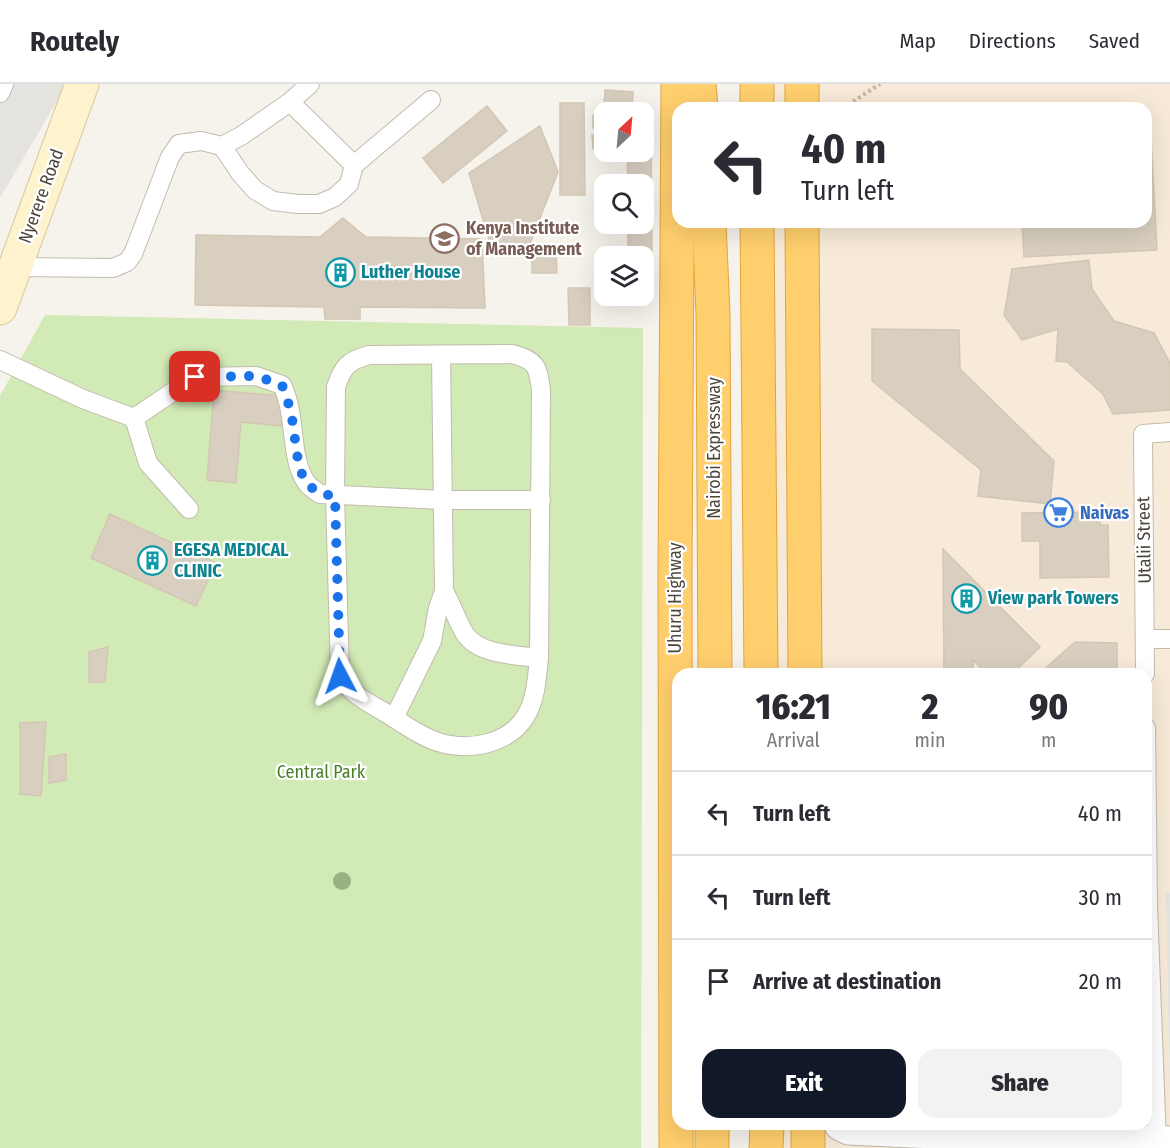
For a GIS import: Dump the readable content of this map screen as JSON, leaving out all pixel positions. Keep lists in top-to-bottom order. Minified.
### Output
{"streets":{"highway":["Nairobi Expressway","Uhuru Highway"],"street":["Nyerere Road"],"lane":["Utalii Street"]},"parks":["Central Park"],"places":{"school or university":["Kenya Institute of Management"],"building":["Luther House","EGESA MEDICAL CLINIC","View park Towers"],"supermarket":["Naivas"]},"north":"top right","page":{"header":"Routely","nav":["Map","Directions","Saved"],"turn":["40 m","Turn left"],"eta":["16:21","Arrival","2","min","90","m"],"list":[{"name":"Turn left","value":"40 m"},{"name":"Turn left","value":"30 m"},{"name":"Arrive at destination","value":"20 m"}],"buttons":["Exit","Share"]}}
